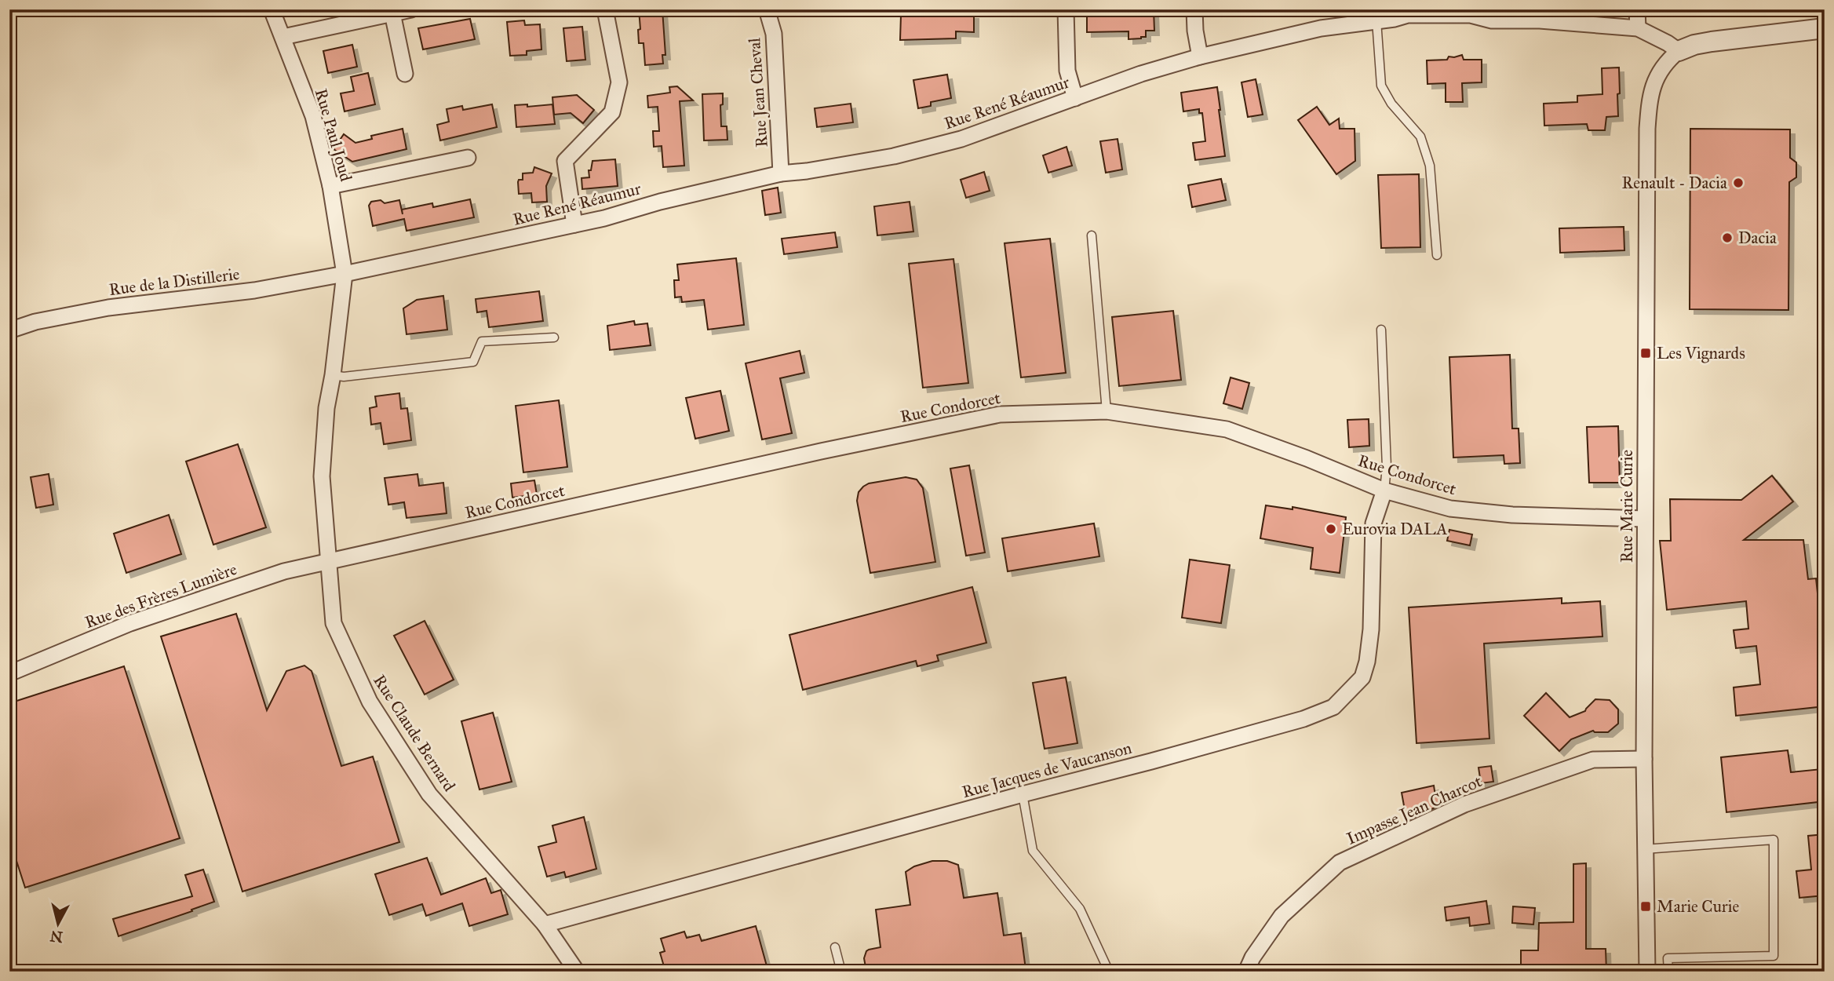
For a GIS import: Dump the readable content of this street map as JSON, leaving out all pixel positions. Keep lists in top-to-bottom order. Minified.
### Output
{"streets":{"street":["Rue Jean Cheval","Rue René Réaumur","Rue Paul Joud","Rue de la Distillerie","Rue Condorcet","Rue Marie Curie","Rue des Frères Lumière","Rue Claude Bernard","Rue Jacques de Vaucanson","Impasse Jean Charcot"]},"crossings":[["Rue Jean Cheval","Rue René Réaumur"],["Rue René Réaumur","Rue Paul Joud"],["Rue René Réaumur","Rue de la Distillerie"],["Rue René Réaumur","Rue Marie Curie"],["Rue René Réaumur","Rue Claude Bernard"],["Rue Paul Joud","Rue de la Distillerie"],["Rue Paul Joud","Rue Claude Bernard"],["Rue de la Distillerie","Rue Claude Bernard"],["Rue Condorcet","Rue Marie Curie"],["Rue Condorcet","Rue des Frères Lumière"],["Rue Condorcet","Rue Claude Bernard"],["Rue Condorcet","Rue Jacques de Vaucanson"],["Rue Marie Curie","Impasse Jean Charcot"],["Rue des Frères Lumière","Rue Claude Bernard"],["Rue Claude Bernard","Rue Jacques de Vaucanson"]],"places":{"other":["Renault - Dacia","Dacia","Eurovia DALA"],"transit":["Les Vignards","Marie Curie"]},"north":"bottom"}
